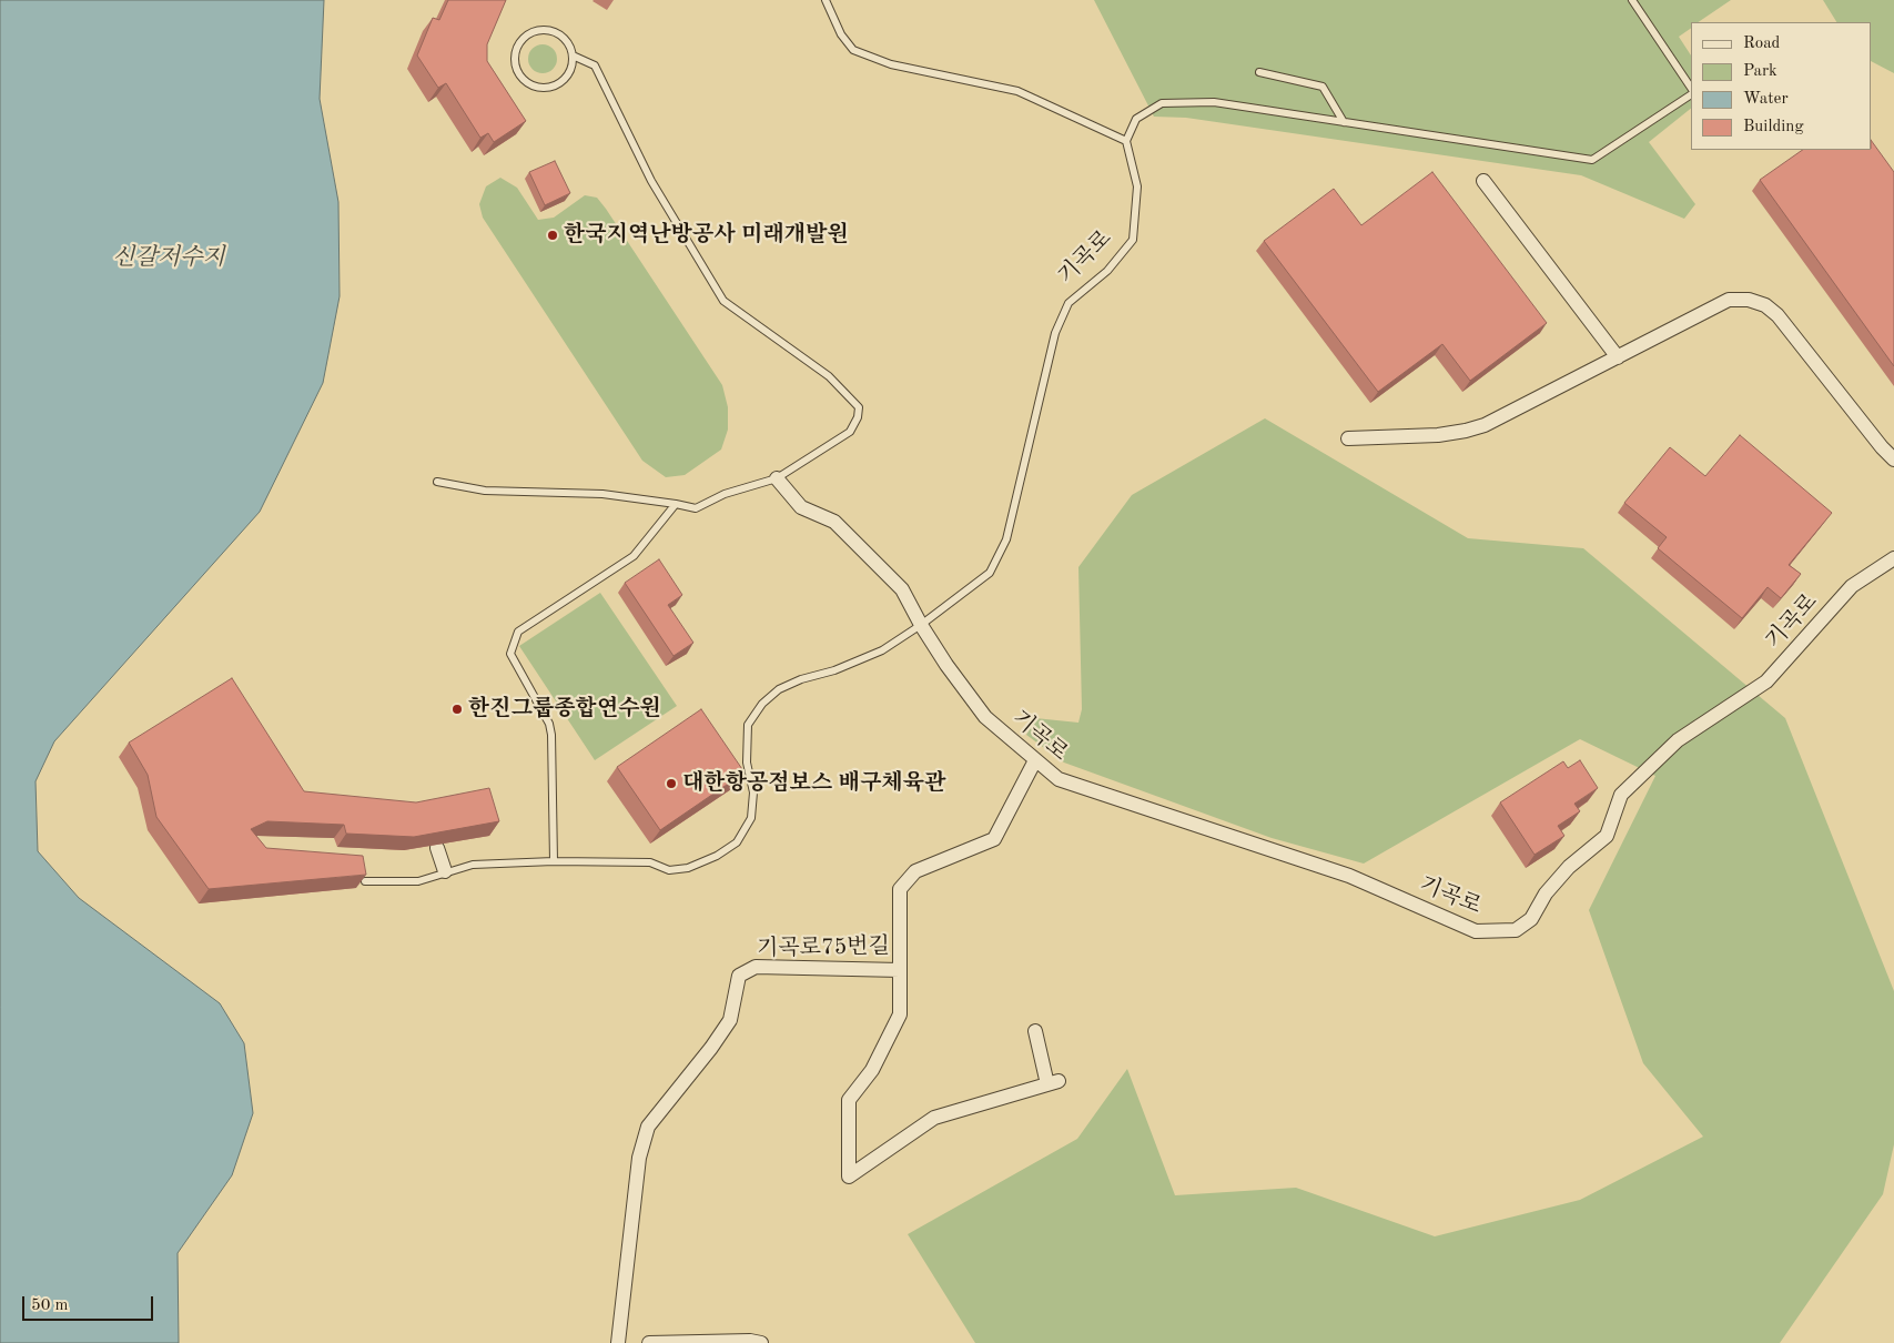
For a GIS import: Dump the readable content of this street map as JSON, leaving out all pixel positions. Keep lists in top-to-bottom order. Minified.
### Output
{"streets":{"street":["기곡로","기곡로75번길"]},"crossings":[["기곡로","기곡로75번길"]],"water":["신갈저수지"],"places":["한국지역난방공사 미래개발원","한진그룹종합연수원","대한항공점보스 배구체육관"],"legend":["Road","Park","Water","Building"],"scale_bar":"50 m"}
